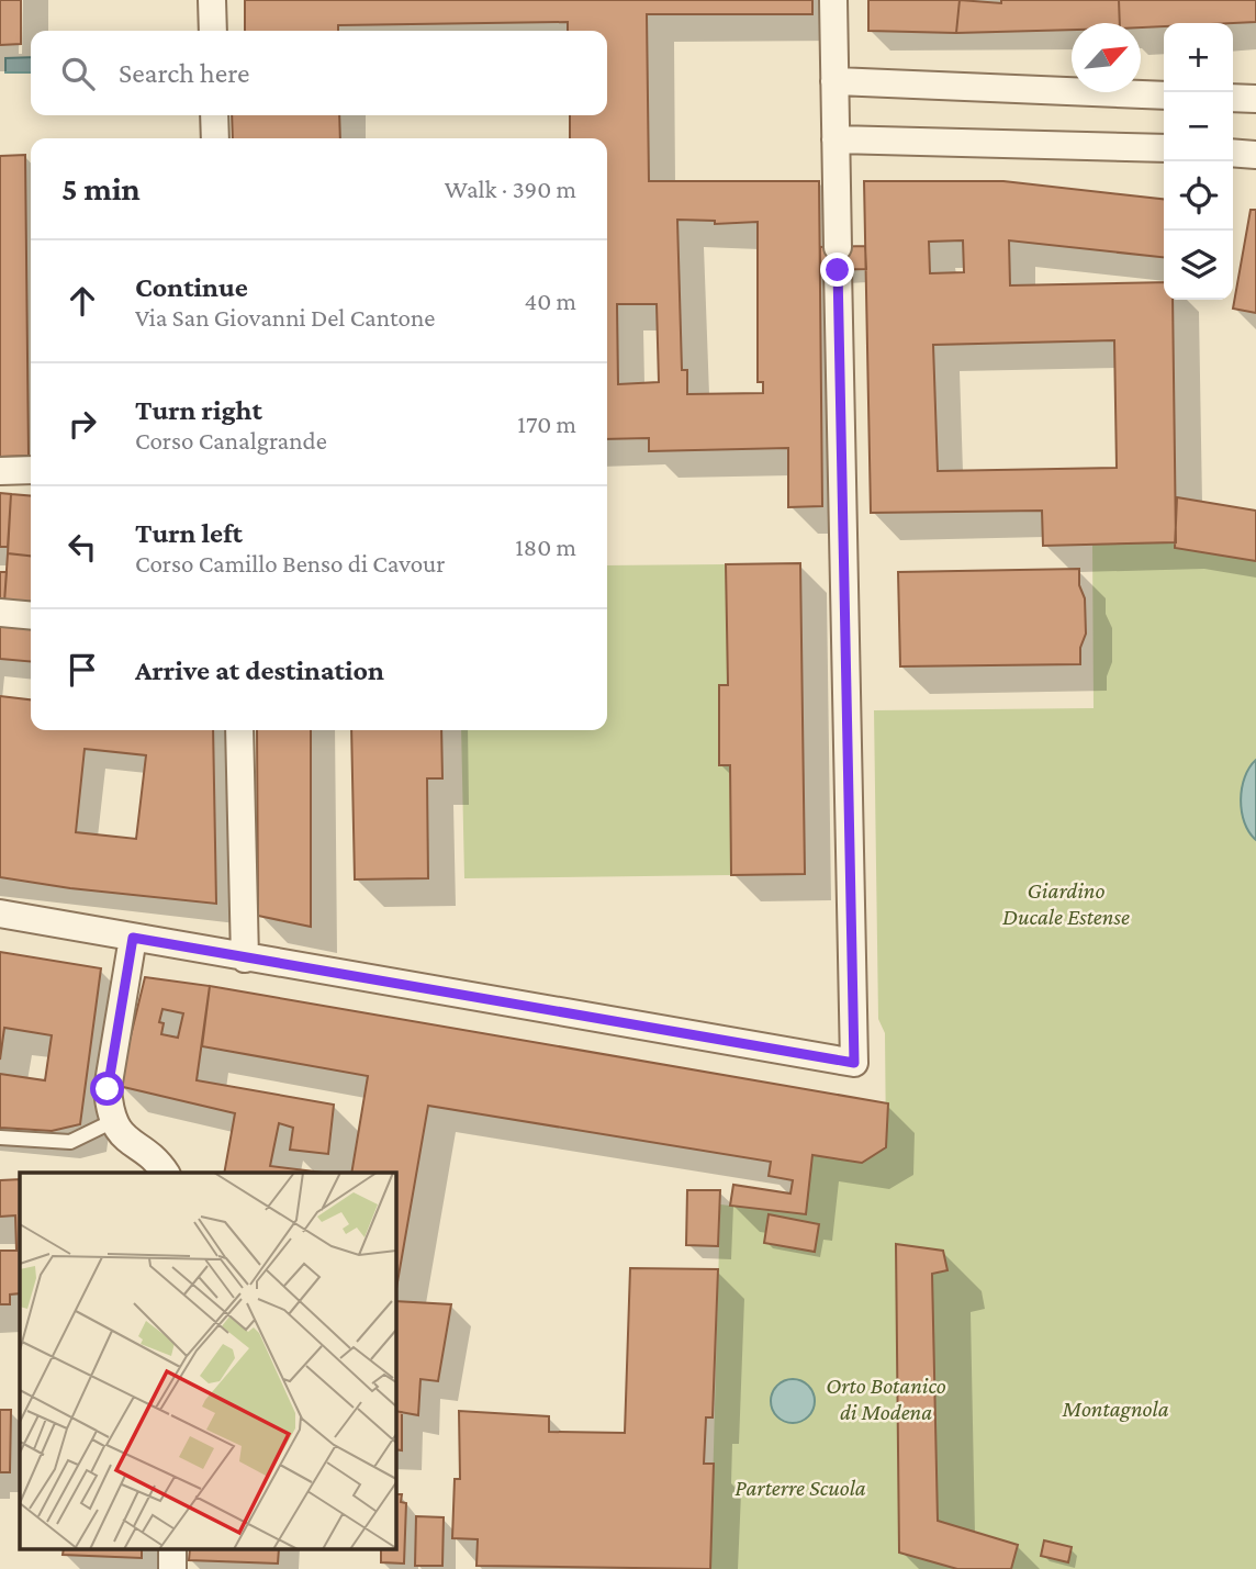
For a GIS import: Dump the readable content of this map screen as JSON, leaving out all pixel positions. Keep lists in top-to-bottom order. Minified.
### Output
{"parks":["Giardino Ducale Estense","Orto Botanico di Modena","Montagnola","Parterre Scuola"],"north":"top right","page":{"map_buttons":["+","−"],"search":"Search here","heading":["5 min","Walk · 390 m"],"list":[["Continue","Via San Giovanni Del Cantone","40 m"],["Turn right","Corso Canalgrande","170 m"],["Turn left","Corso Camillo Benso di Cavour","180 m"],"Arrive at destination"]}}
